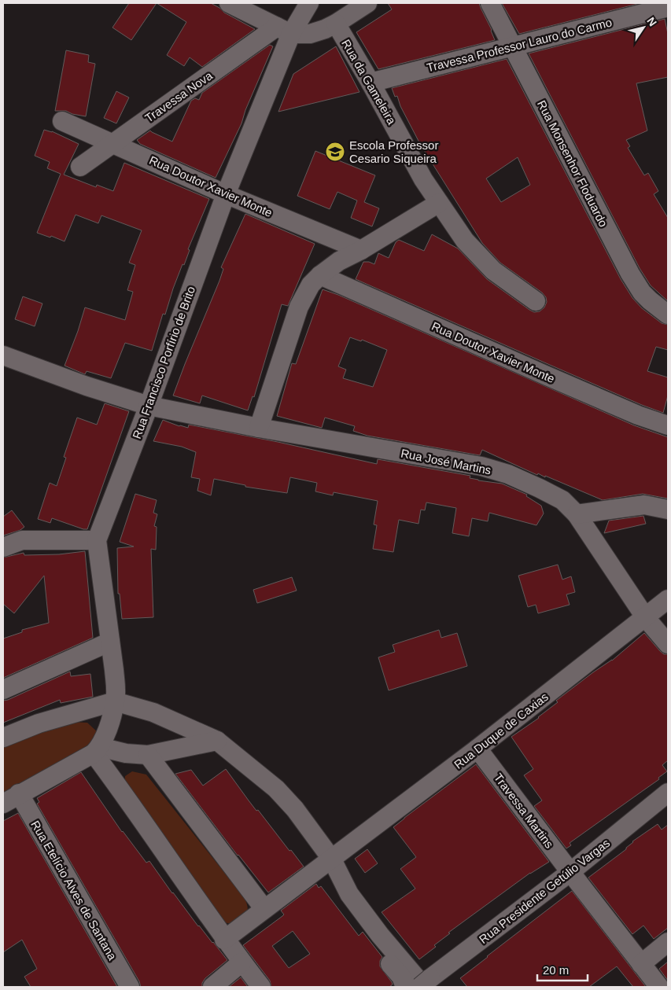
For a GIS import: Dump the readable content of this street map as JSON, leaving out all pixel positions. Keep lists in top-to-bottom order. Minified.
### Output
{"streets":{"street":["Travessa Professor Lauro do Carmo","Rua da Gameleira","Travessa Nova","Rua Monsenhor Floduardo","Rua Doutor Xavier Monte","Rua Francisco Porfírio de Brito","Rua José Martins","Rua Duque de Caxias","Travessa Martins","Rua Etelício Alves de Santana","Rua Presidente Getúlio Vargas"]},"crossings":[["Travessa Professor Lauro do Carmo","Rua da Gameleira"],["Travessa Professor Lauro do Carmo","Rua Monsenhor Floduardo"],["Travessa Nova","Rua Doutor Xavier Monte"],["Travessa Nova","Rua Francisco Porfírio de Brito"],["Rua Doutor Xavier Monte","Rua Francisco Porfírio de Brito"],["Rua Francisco Porfírio de Brito","Rua José Martins"],["Rua José Martins","Rua Duque de Caxias"],["Rua Duque de Caxias","Travessa Martins"],["Travessa Martins","Rua Presidente Getúlio Vargas"]],"places":{"school or university":["Escola Professor Cesario Siqueira"]},"scale_bar":"20 m","north":"top right"}
